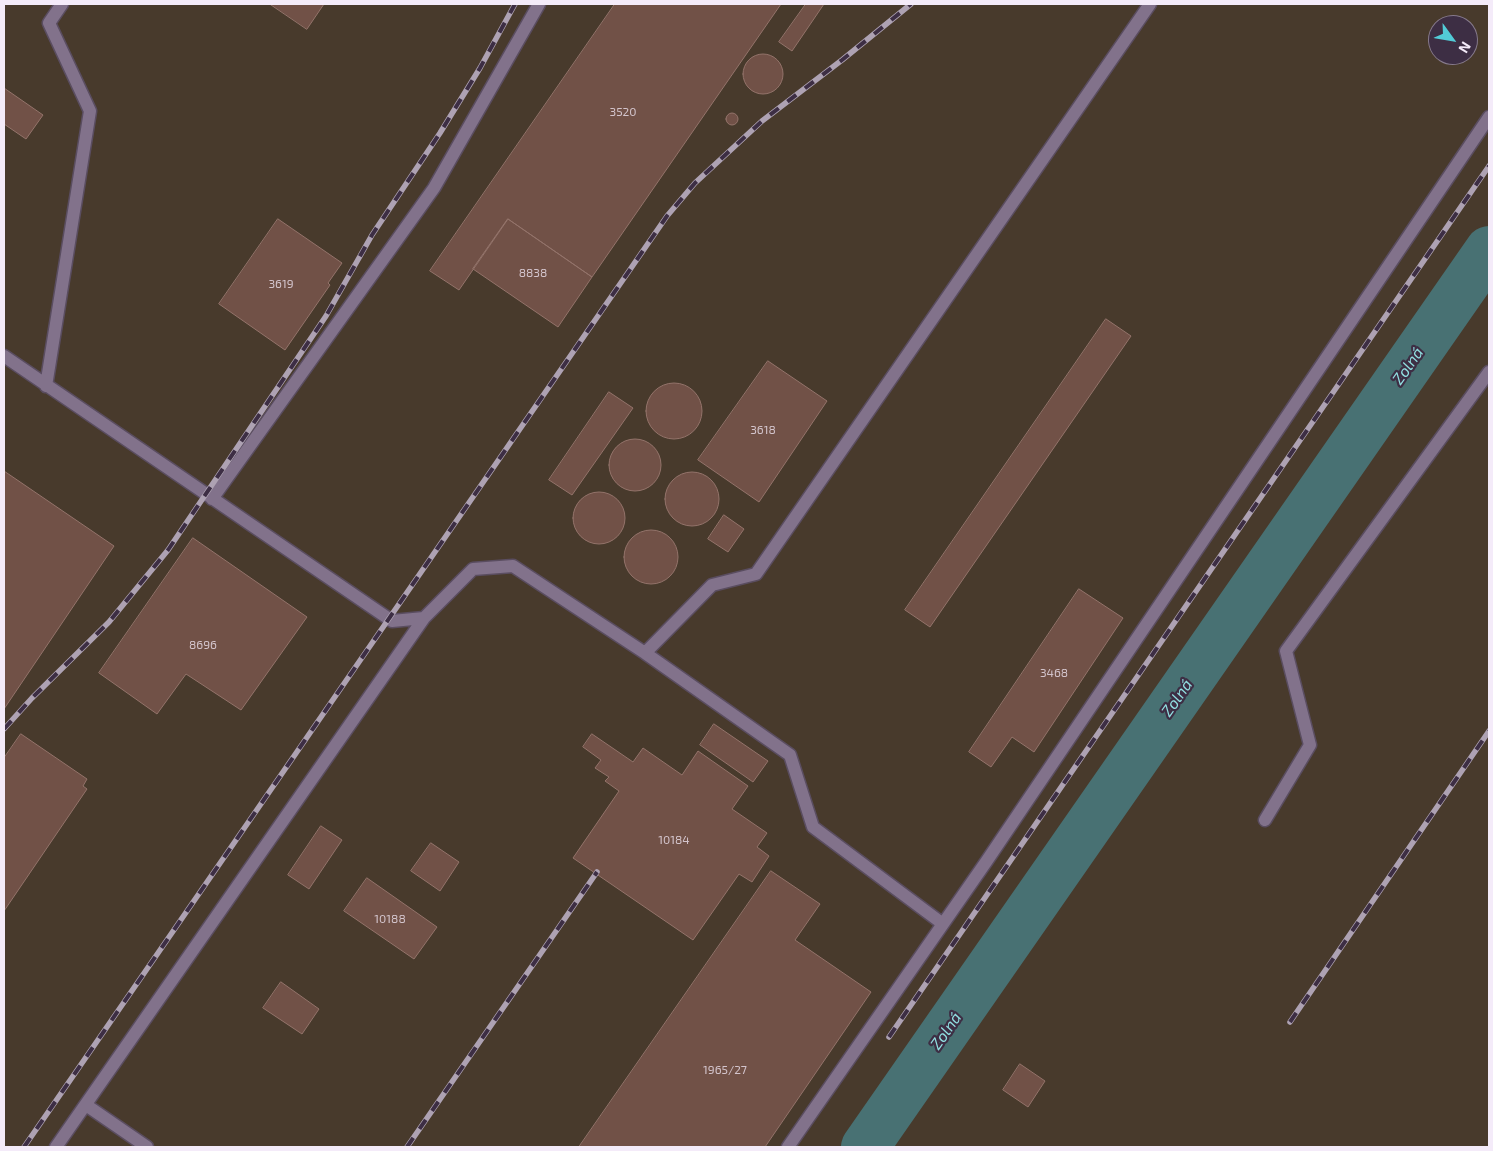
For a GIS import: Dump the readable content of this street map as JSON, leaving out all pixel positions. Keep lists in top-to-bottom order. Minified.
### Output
{"water":["Zolná"],"house_numbers":["3520","8838","3619","3618","8696","3468","10184","10188","1965/27"],"north":"bottom right"}
